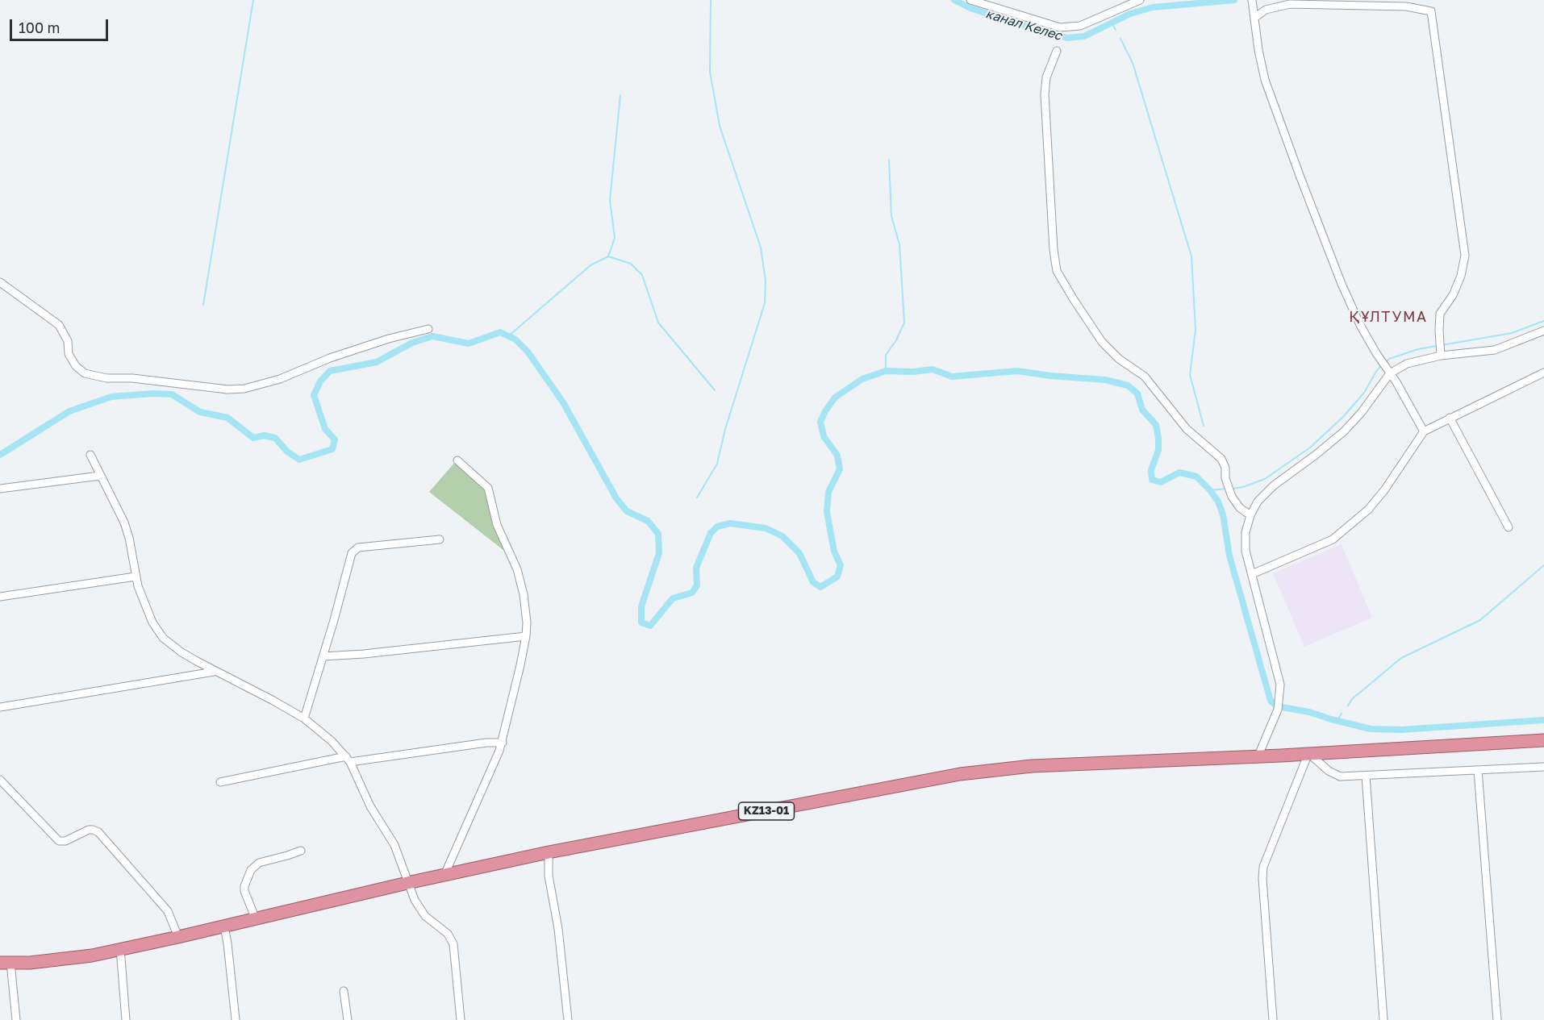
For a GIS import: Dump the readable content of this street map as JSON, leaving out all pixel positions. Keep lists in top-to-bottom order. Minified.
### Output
{"streets":{"highway":["KZ13-01"]},"districts":["ҚҰЛТУМА"],"water":["канал Келес"],"scale_bar":"100 m"}
